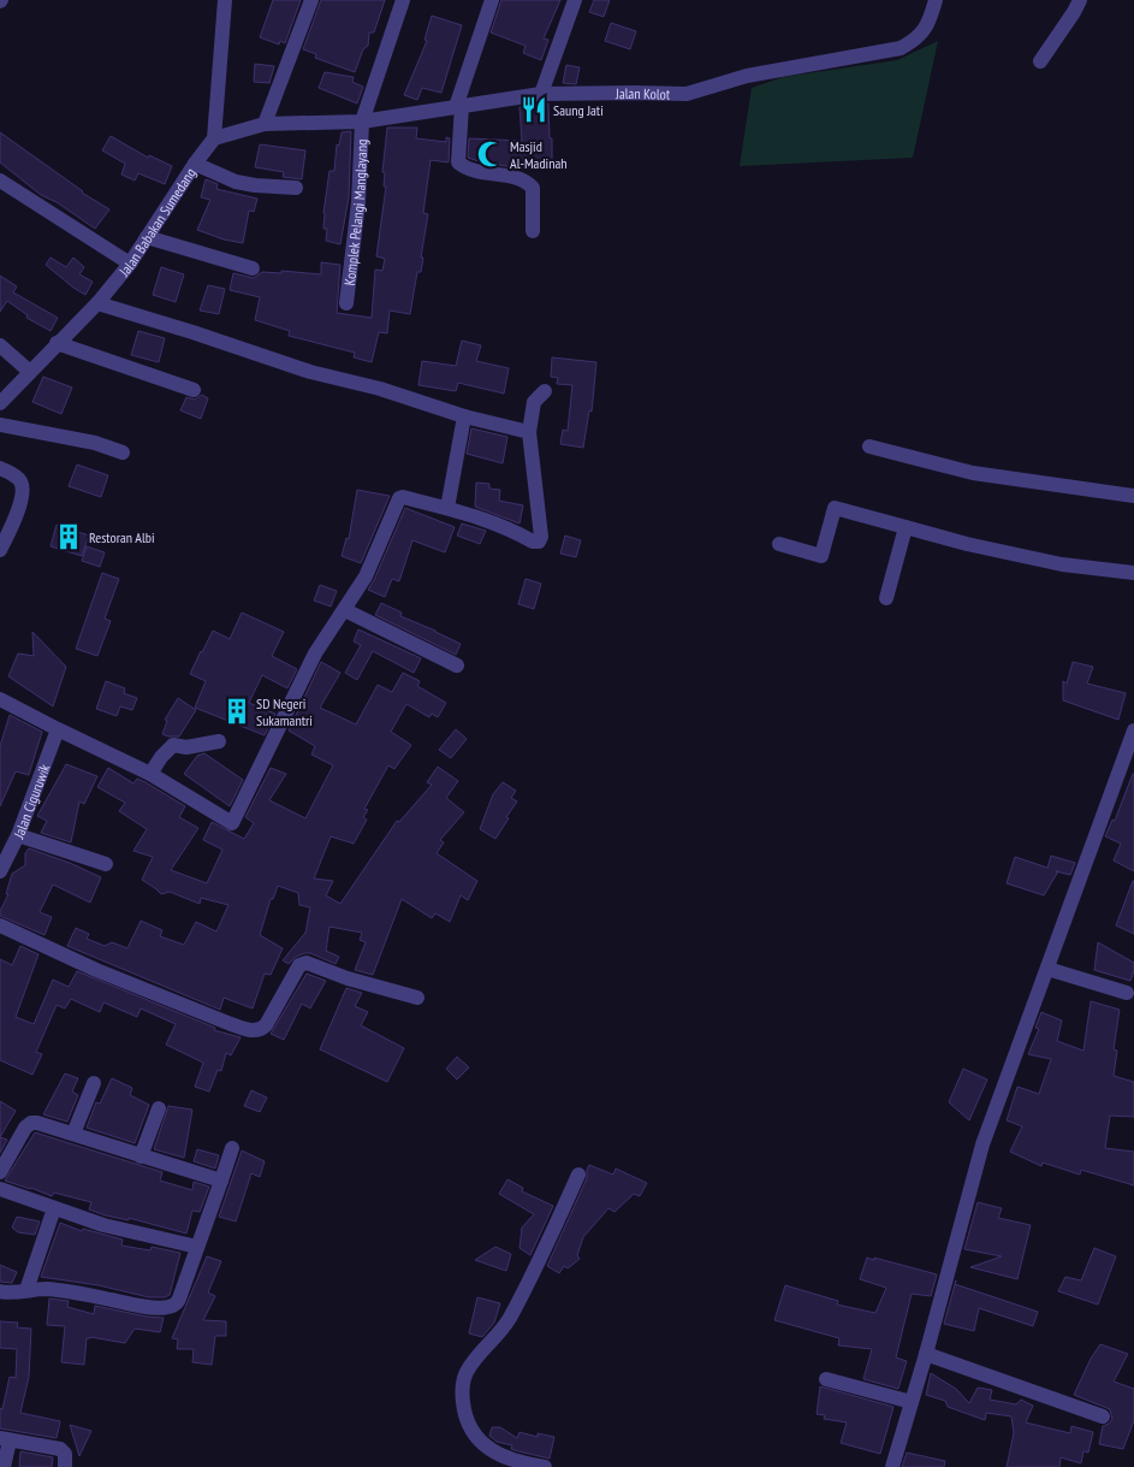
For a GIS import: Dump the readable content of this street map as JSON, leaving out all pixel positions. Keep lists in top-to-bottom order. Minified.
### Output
{"streets":{"street":["Jalan Kolot","Komplek Pelangi Manglayang","Jalan Babakan Sumedang","Jalan Ciguruwik"]},"crossings":[["Jalan Kolot","Komplek Pelangi Manglayang"],["Jalan Kolot","Jalan Babakan Sumedang"]],"places":{"restaurant":["Saung Jati"],"mosque":["Masjid Al-Madinah"],"building":["Restoran Albi","SD Negeri Sukamantri"]}}
